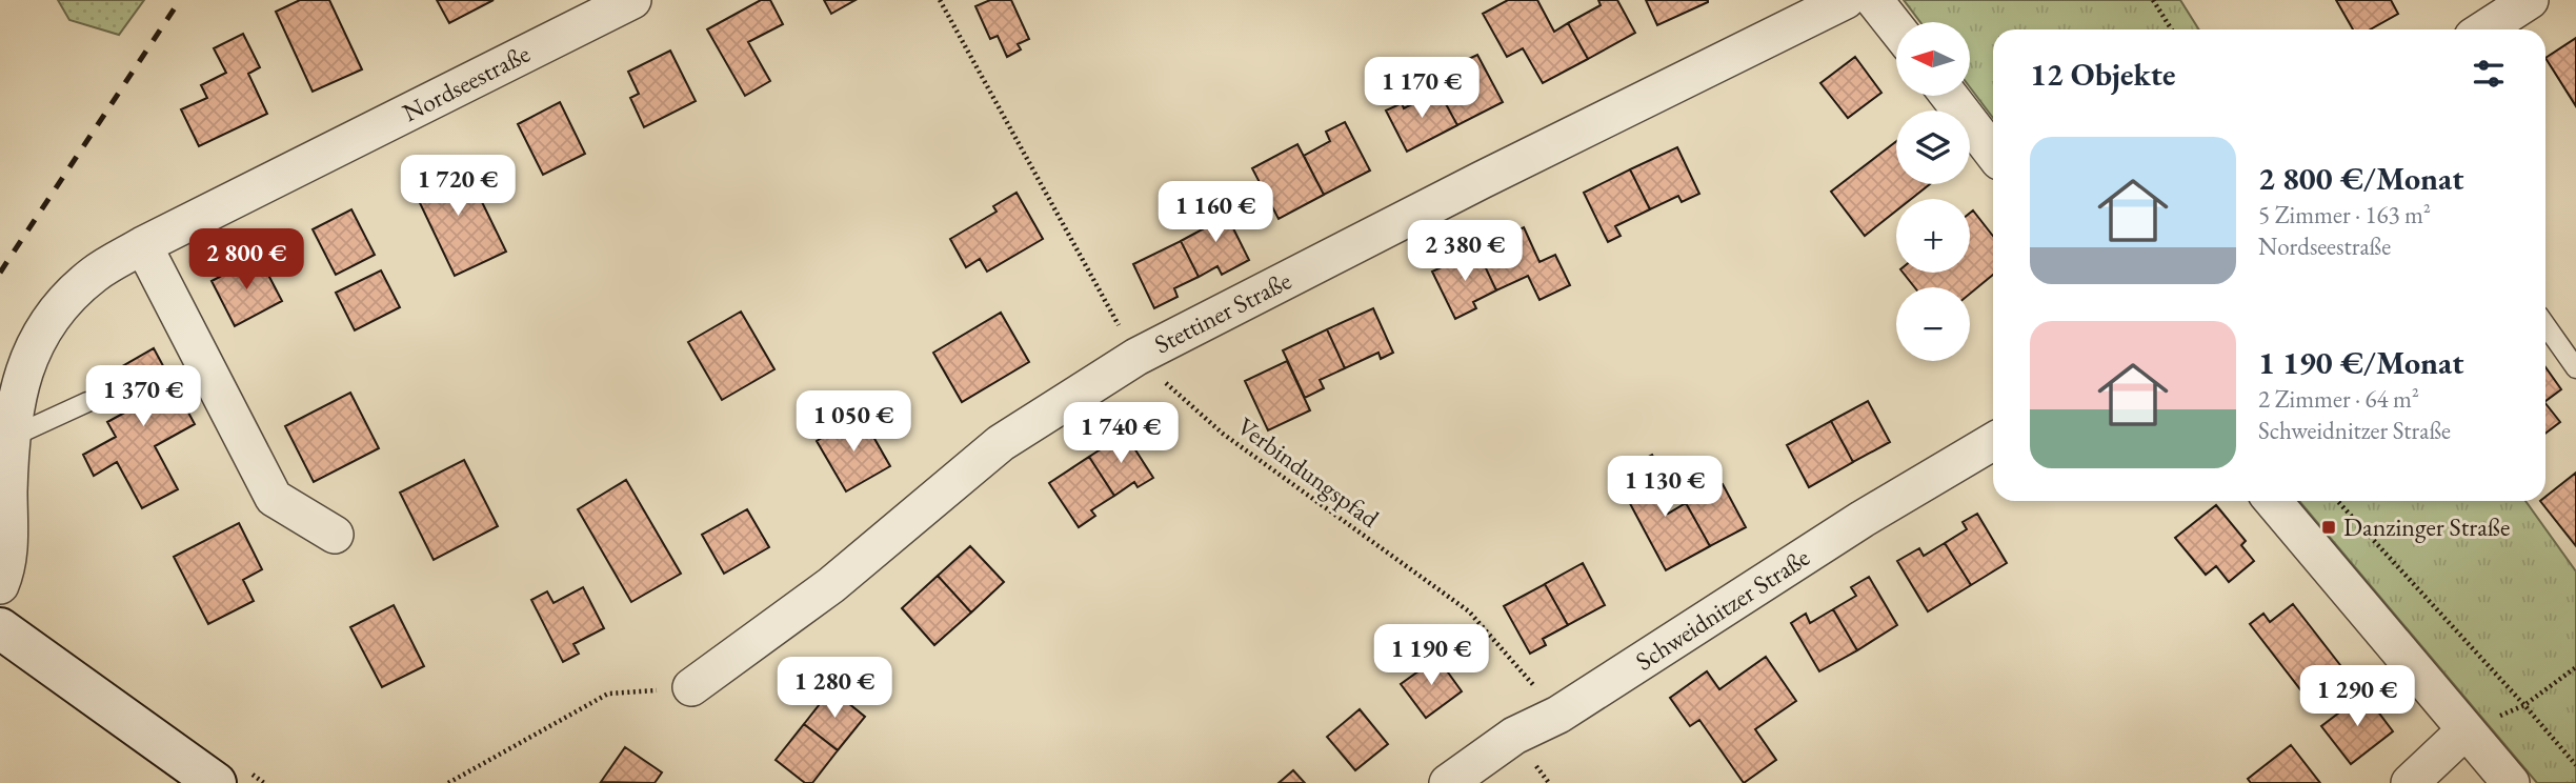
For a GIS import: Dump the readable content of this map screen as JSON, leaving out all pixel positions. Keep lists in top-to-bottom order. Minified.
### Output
{"streets":{"street":["Nordseestraße","Stettiner Straße","Schweidnitzer Straße"],"path":["Verbindungspfad"]},"crossings":[["Stettiner Straße","Verbindungspfad"],["Verbindungspfad","Schweidnitzer Straße"]],"places":{"transit":["Danzinger Straße"]},"north":"left","page":{"map_buttons":["+","−"],"heading":"12 Objekte","price":["1 170 €","1 720 €","1 160 €","2 380 €","2 800 €","1 370 €","1 050 €","1 740 €","1 130 €","1 190 €","1 280 €","1 290 €"],"list":[{"name":"2 800 €/Monat","note":"5 Zimmer · 163 m² · Nordseestraße"},{"name":"1 190 €/Monat","note":"2 Zimmer · 64 m² · Schweidnitzer Straße"}]}}
